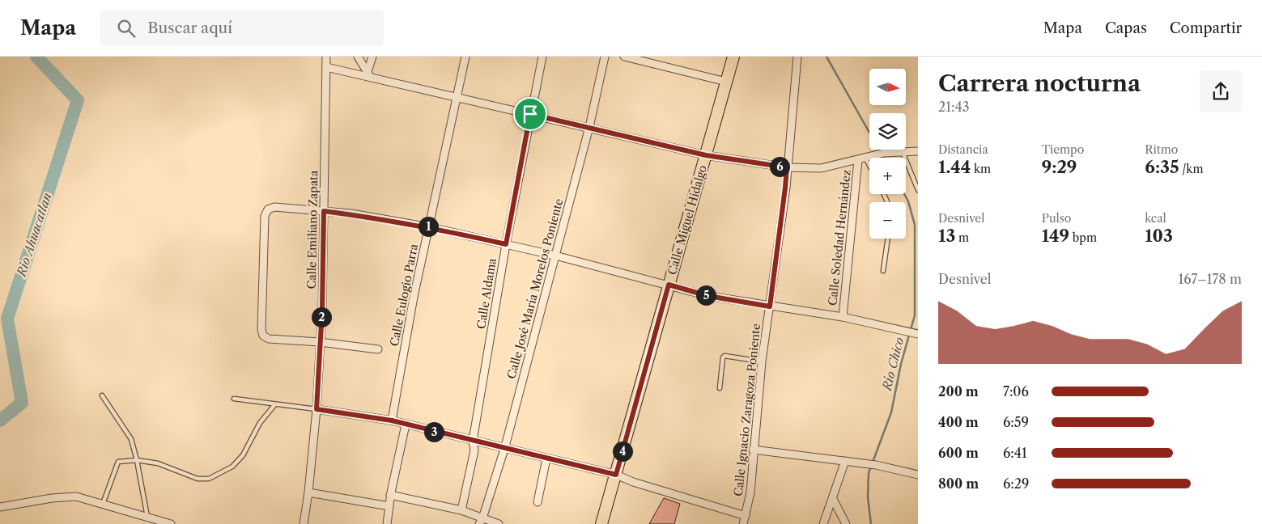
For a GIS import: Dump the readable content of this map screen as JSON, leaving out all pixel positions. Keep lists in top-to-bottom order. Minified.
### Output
{"streets":{"main road":["Calle Miguel Hidalgo"],"street":["Calle Emiliano Zapata","Calle Soledad Hernández","Calle José María Morelos Poniente","Calle Aldama","Calle Eulogio Parra","Calle Ignacio Zaragoza Poniente"]},"water":["Rio Ahuacatlan","Río Chico"],"north":"right","page":{"header":"Mapa","search":"Buscar aquí","nav":["Mapa","Capas","Compartir"],"heading":["Carrera nocturna","21:43"],"map_buttons":["+","−"],"stats":[["Distancia","1.44 km"],["Tiempo","9:29"],["Ritmo","6:35 /km"],["Desnivel","13 m"],["Pulso","149 bpm"],["kcal","103"]],"pins":["6","1","5","2","3","4"],"chart":["Desnivel","167–178 m"],"list":[{"name":"200 m","note":"7:06"},{"name":"400 m","note":"6:59"},{"name":"600 m","note":"6:41"},{"name":"800 m","note":"6:29"}]}}
